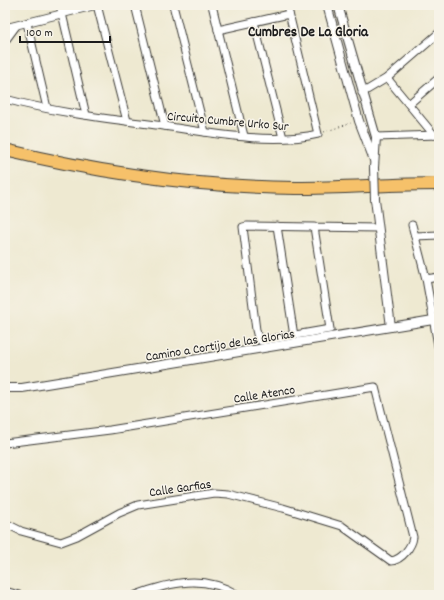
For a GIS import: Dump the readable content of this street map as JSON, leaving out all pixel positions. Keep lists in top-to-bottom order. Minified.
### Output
{"streets":{"street":["Circuito Cumbre Urko Sur","Camino a Cortijo de las Glorias","Calle Atenco","Calle Garfias"]},"crossings":[["Calle Atenco","Calle Garfias"]],"districts":["Cumbres De La Gloria"],"scale_bar":"100 m"}
